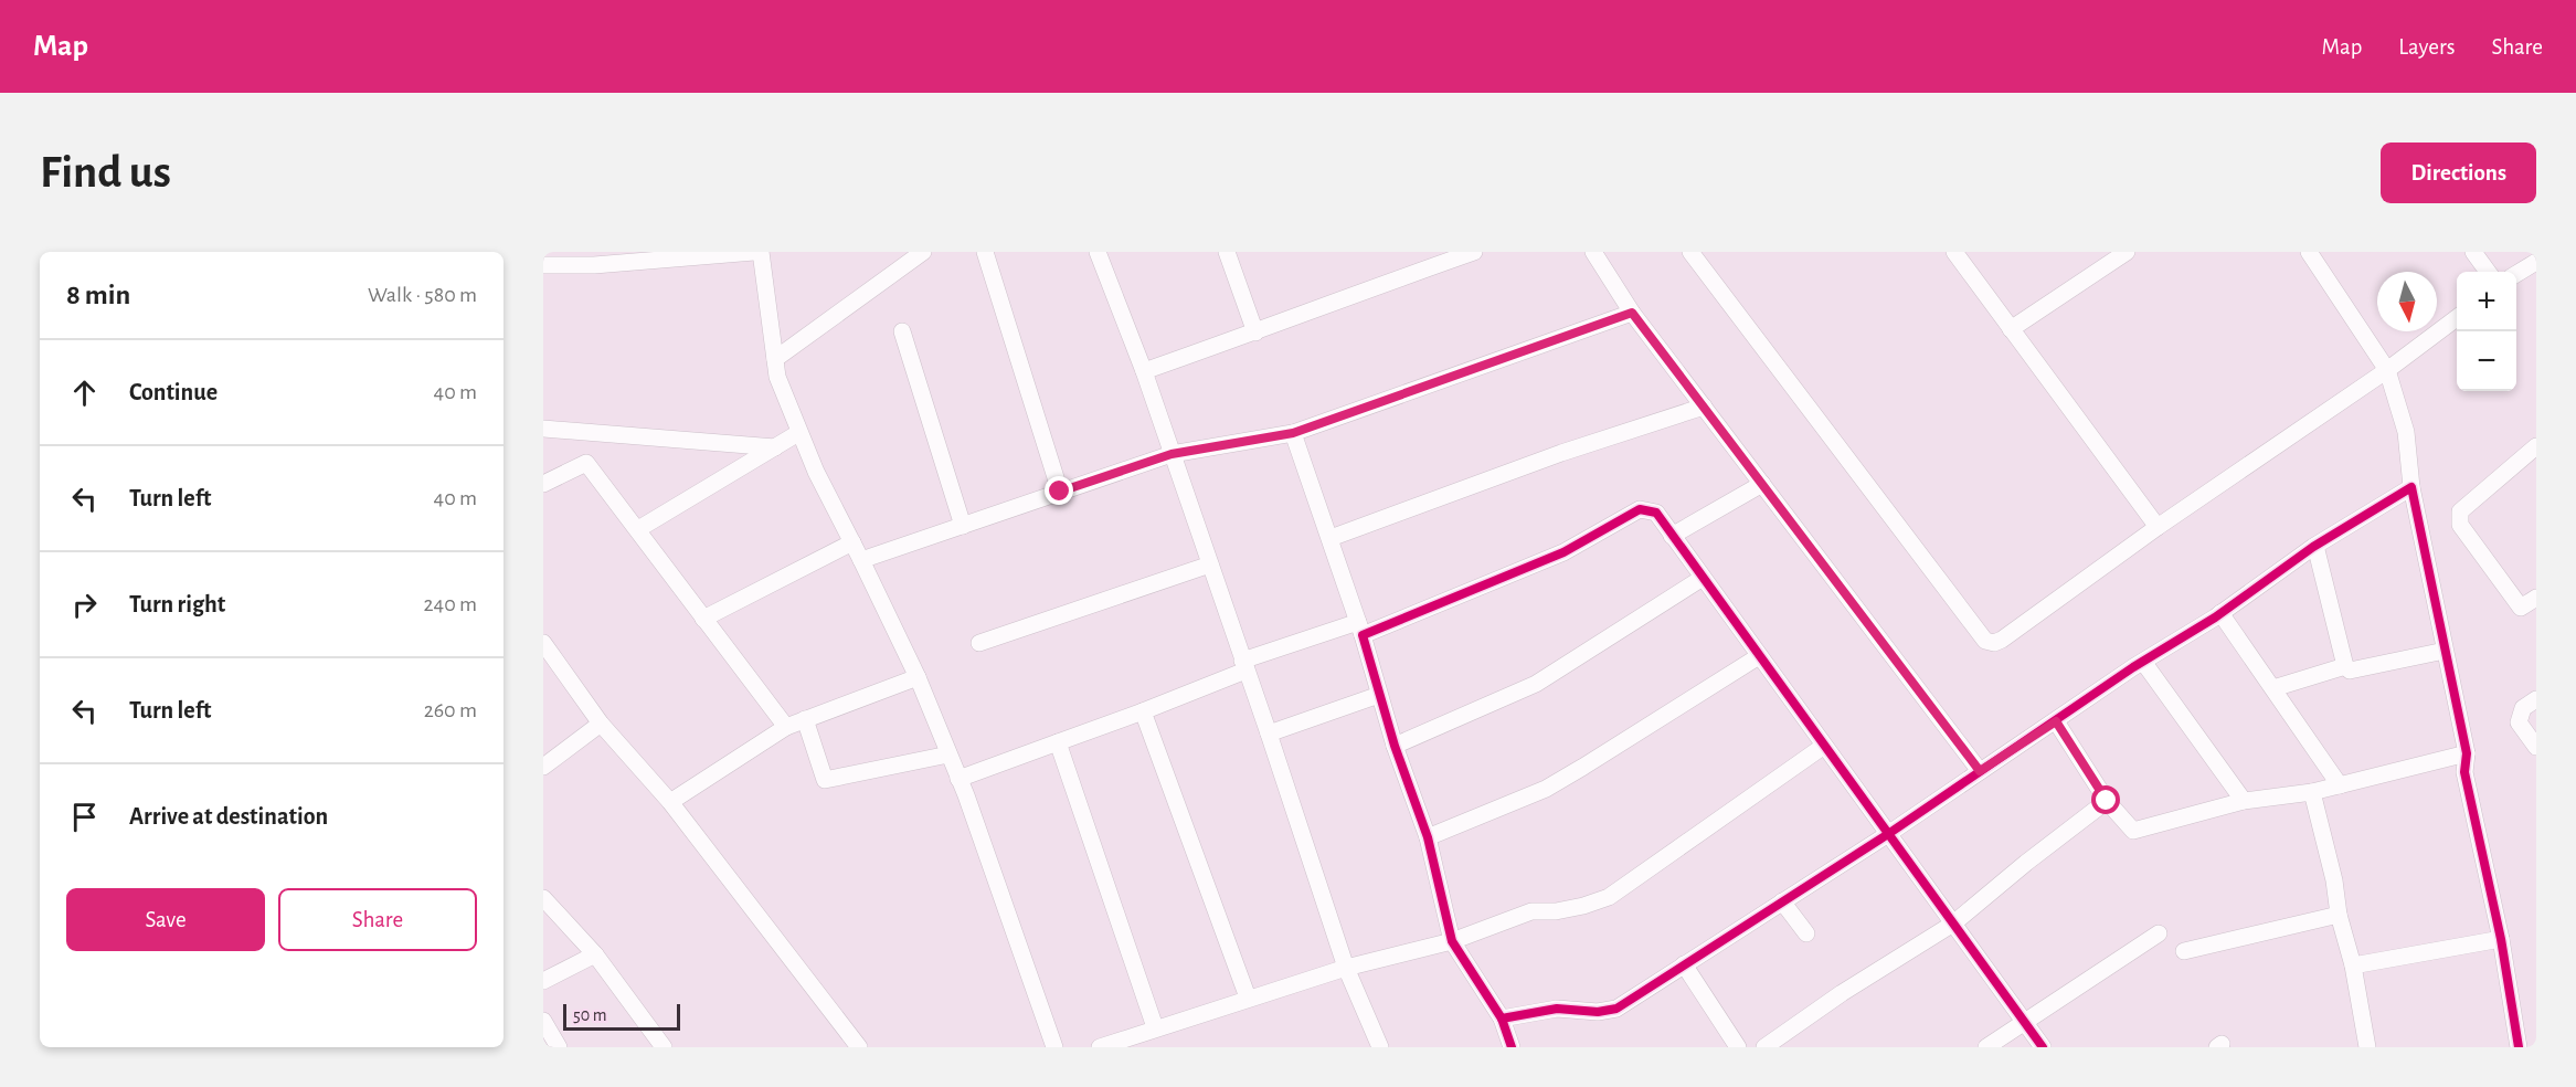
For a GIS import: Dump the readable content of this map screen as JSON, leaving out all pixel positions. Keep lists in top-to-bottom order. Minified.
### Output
{"scale_bar":"50 m","north":"bottom","page":{"header":"Map","nav":["Map","Layers","Share"],"buttons":["Directions",["Save","Share"]],"title":"Find us","heading":["8 min","Walk · 580 m"],"map_buttons":["+","−"],"list":[["Continue","40 m"],["Turn left","40 m"],["Turn right","240 m"],["Turn left","260 m"],"Arrive at destination"],"scale":"50 m"}}
